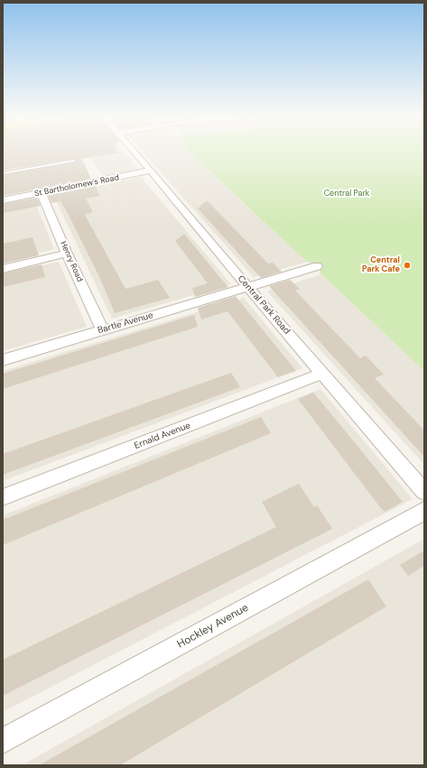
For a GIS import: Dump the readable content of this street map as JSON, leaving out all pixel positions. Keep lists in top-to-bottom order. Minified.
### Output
{"streets":{"street":["St Bartholomew's Road","Henry Road","Central Park Road","Bartle Avenue","Ernald Avenue","Hockley Avenue"]},"crossings":[["St Bartholomew's Road","Henry Road"],["St Bartholomew's Road","Central Park Road"],["Henry Road","Bartle Avenue"],["Central Park Road","Bartle Avenue"],["Central Park Road","Ernald Avenue"]],"parks":["Central Park"],"places":["Central Park Cafe"]}
